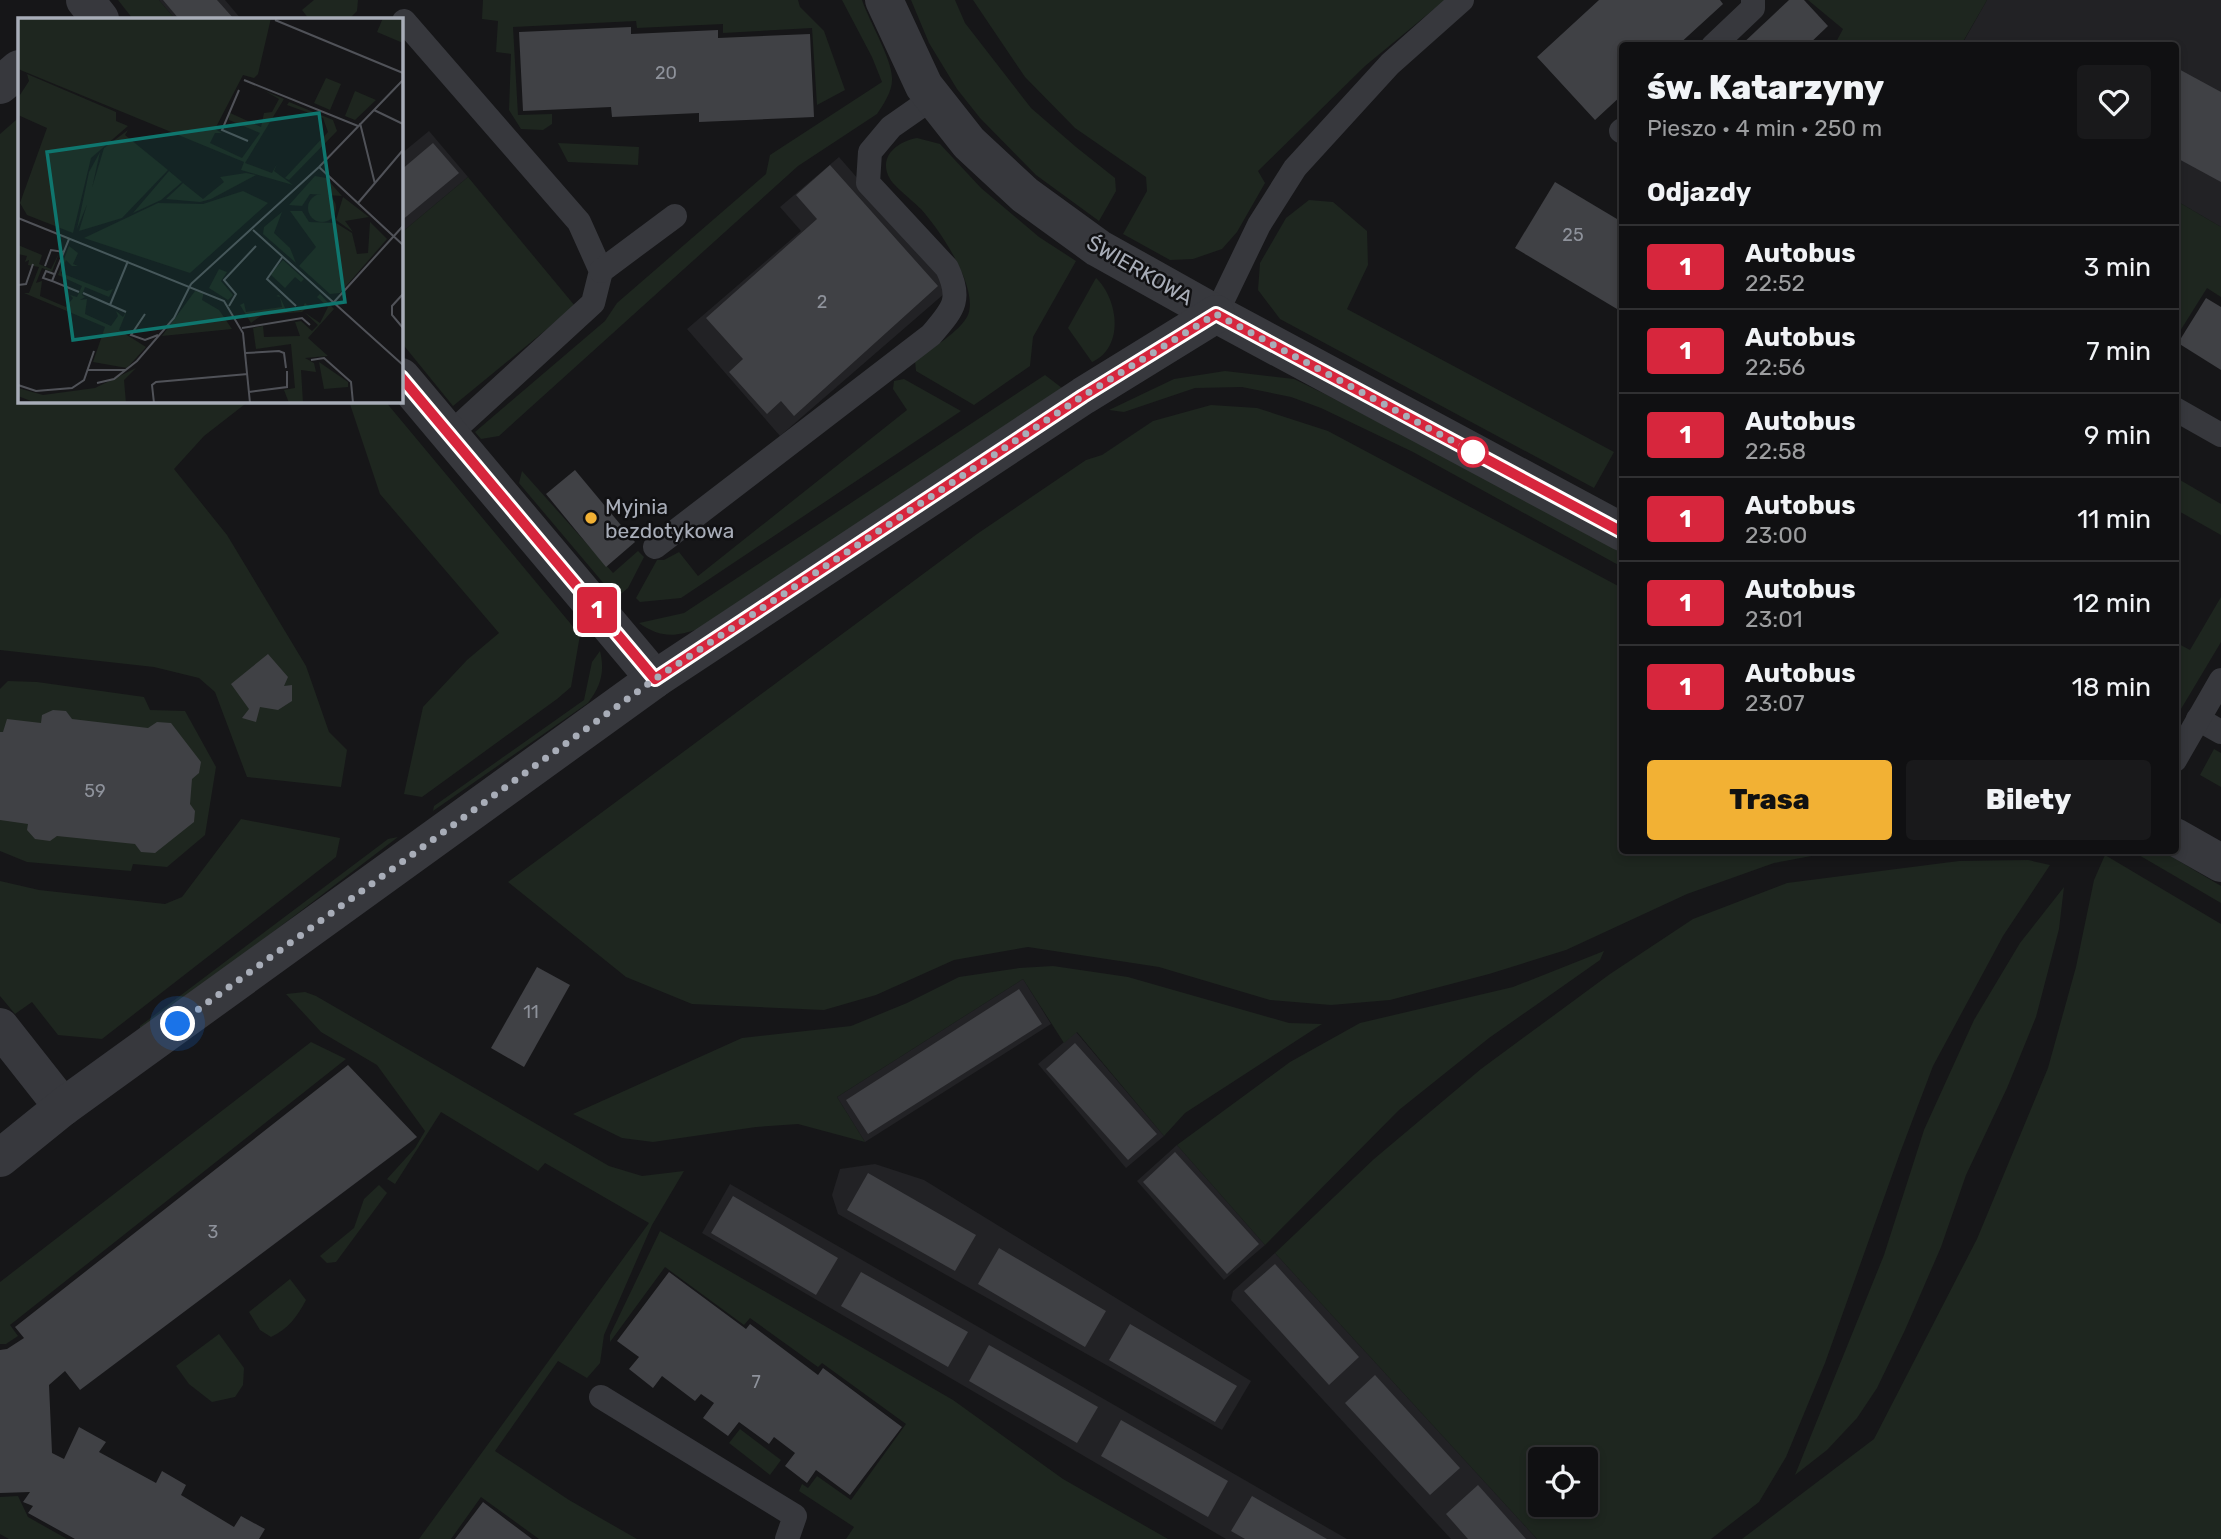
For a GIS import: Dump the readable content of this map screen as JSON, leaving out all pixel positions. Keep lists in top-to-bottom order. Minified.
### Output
{"streets":{"street":["ŚWIERKOWA"]},"places":["Myjnia bezdotykowa"],"lines":["bus line 1"],"house_numbers":["20","25","2","59","11","3","7"],"page":{"on_map":"1","heading":[["św. Katarzyny","Pieszo · 4 min · 250 m"],"Odjazdy"],"list":[{"mark":"1","name":"Autobus","note":"22:52","value":"3 min"},{"mark":"1","name":"Autobus","note":"22:56","value":"7 min"},{"mark":"1","name":"Autobus","note":"22:58","value":"9 min"},{"mark":"1","name":"Autobus","note":"23:00","value":"11 min"},{"mark":"1","name":"Autobus","note":"23:01","value":"12 min"},{"mark":"1","name":"Autobus","note":"23:07","value":"18 min"}],"buttons":["Trasa","Bilety"]}}
